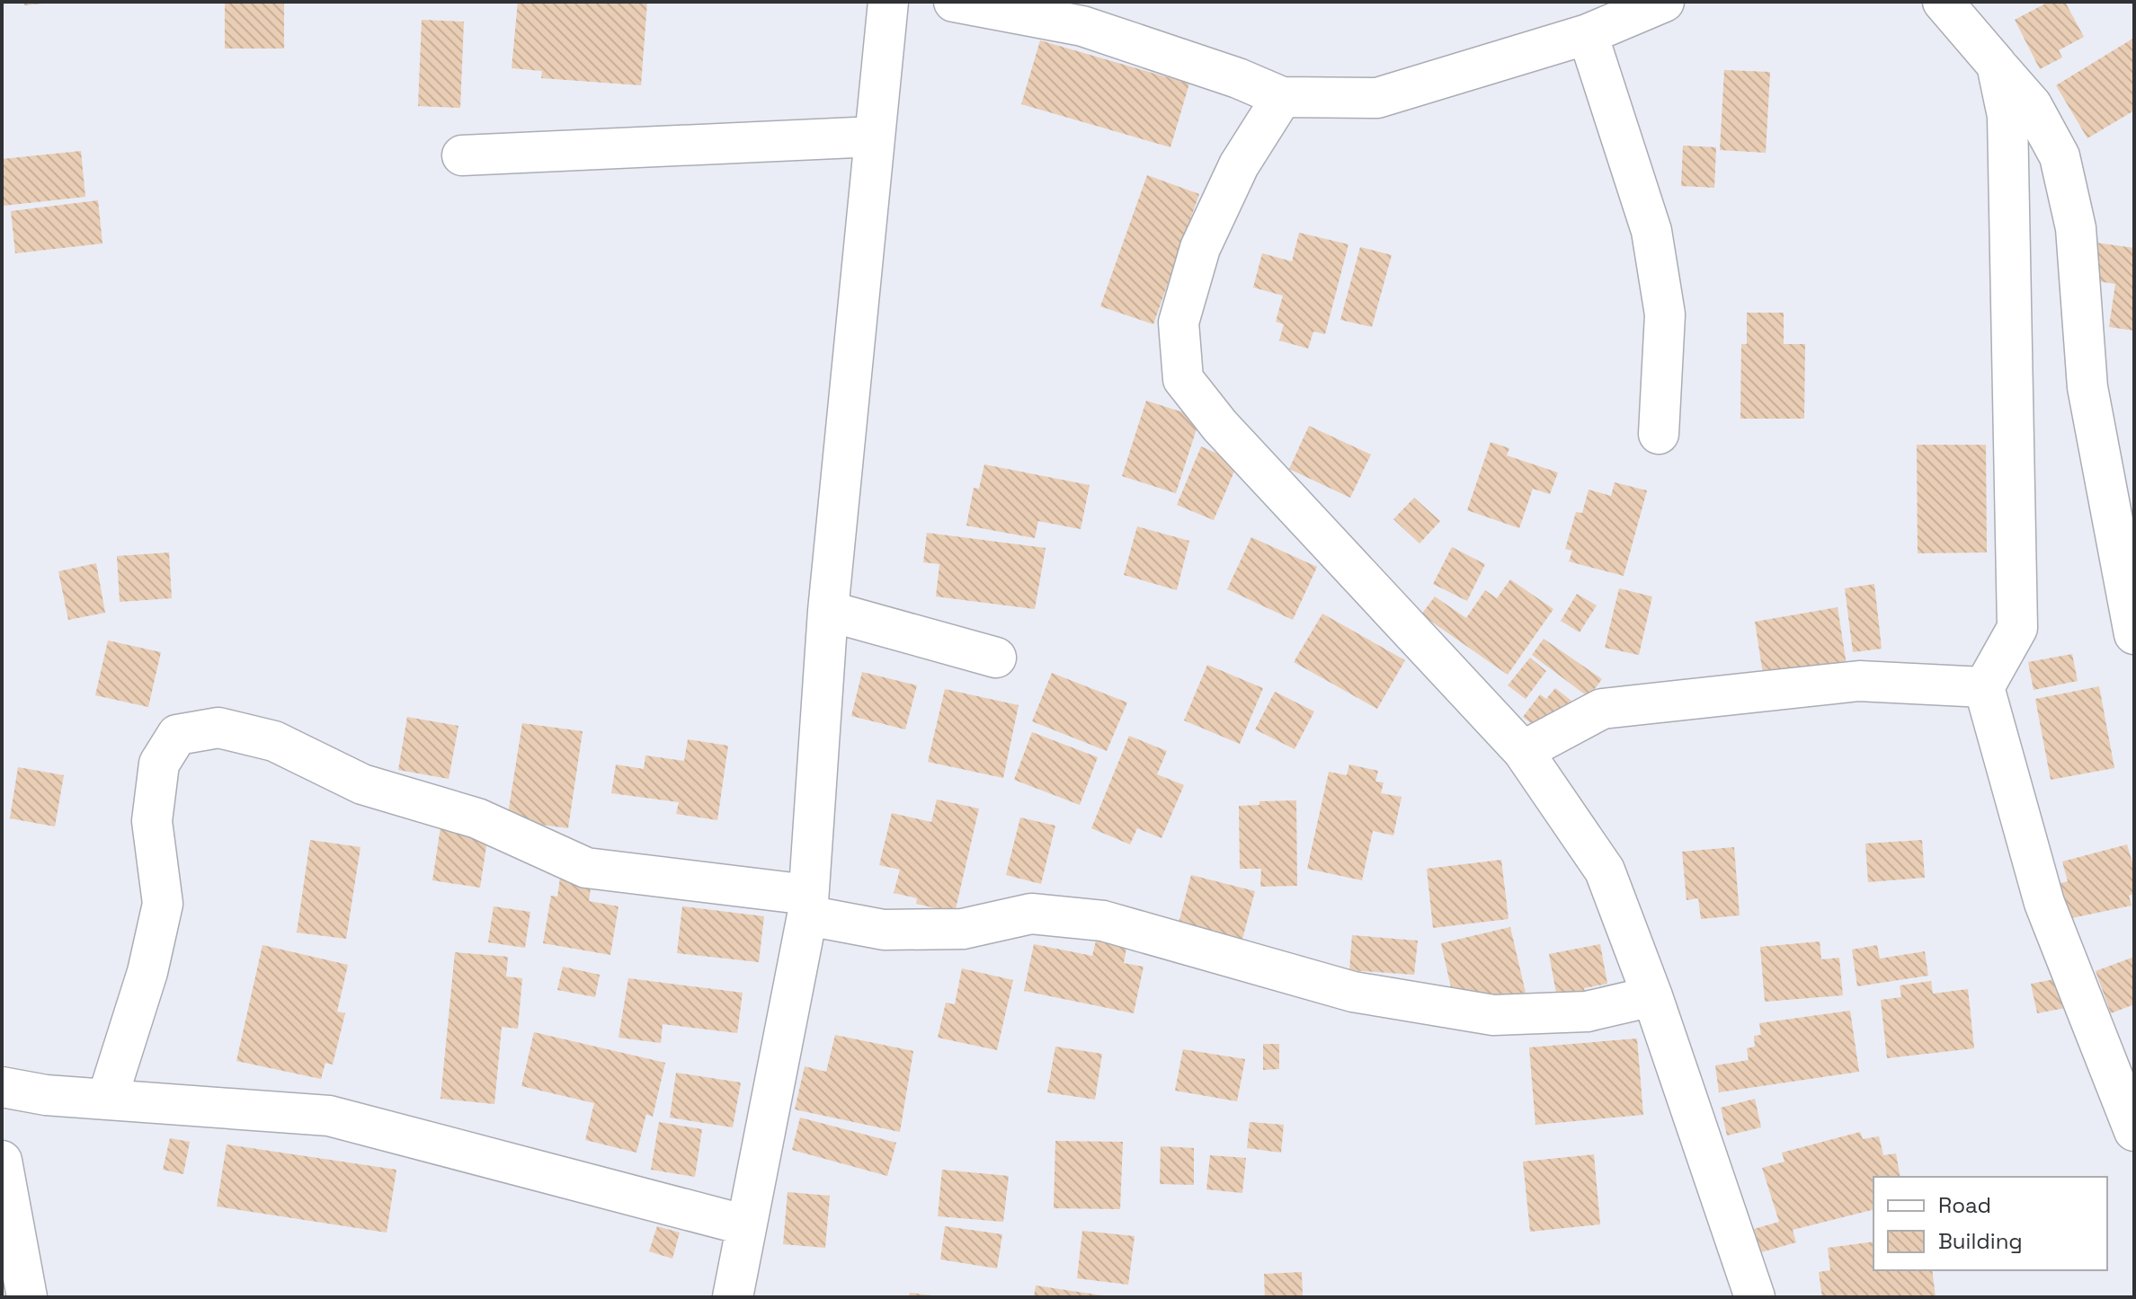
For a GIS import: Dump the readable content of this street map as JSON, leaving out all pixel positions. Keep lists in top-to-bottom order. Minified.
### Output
{"legend":["Road","Building"]}
